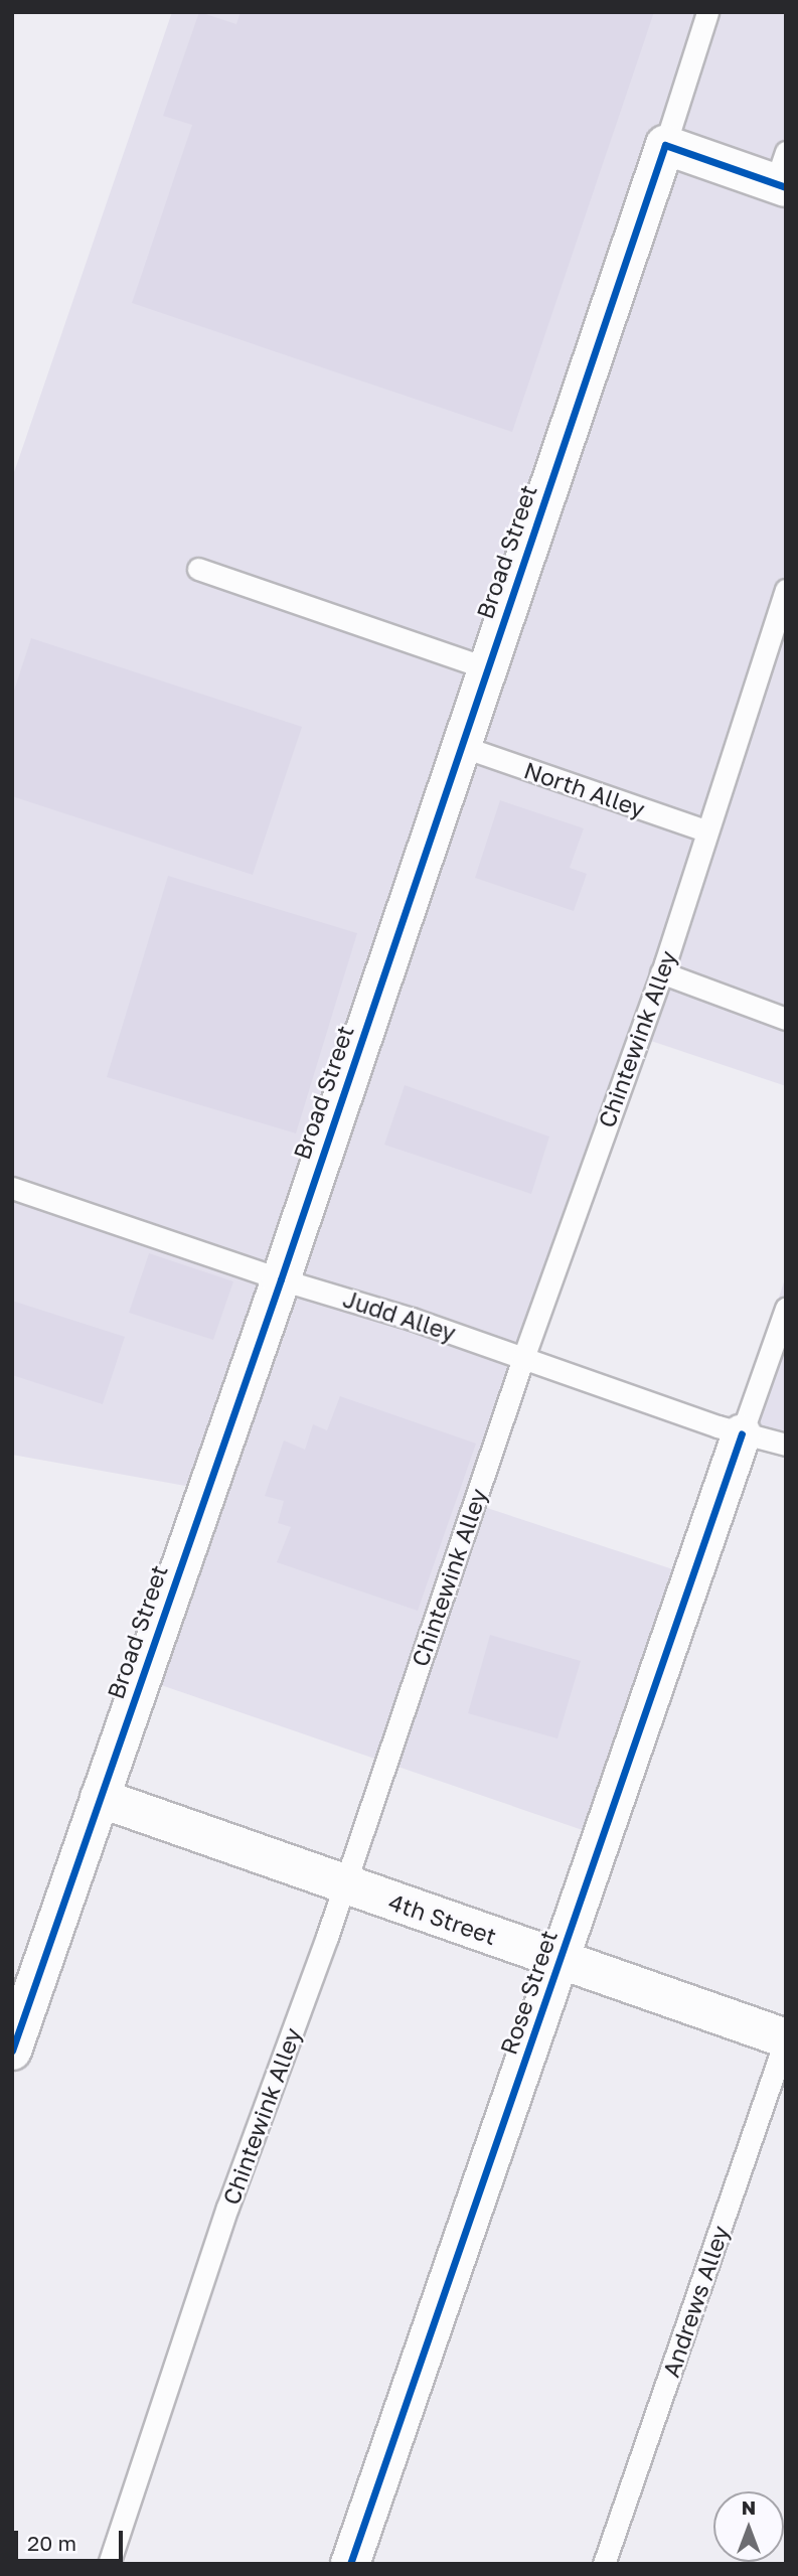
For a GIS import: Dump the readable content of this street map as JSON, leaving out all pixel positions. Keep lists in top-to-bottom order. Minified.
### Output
{"streets":{"street":["Broad Street","4th Street","Rose Street"],"lane":["North Alley","Chintewink Alley","Judd Alley","Andrews Alley"]},"crossings":[["Broad Street","North Alley"],["Broad Street","Judd Alley"],["Broad Street","4th Street"],["North Alley","Chintewink Alley"],["Chintewink Alley","Judd Alley"],["Chintewink Alley","4th Street"],["Judd Alley","Rose Street"],["4th Street","Rose Street"],["4th Street","Andrews Alley"]],"scale_bar":"20 m","north":"top"}
